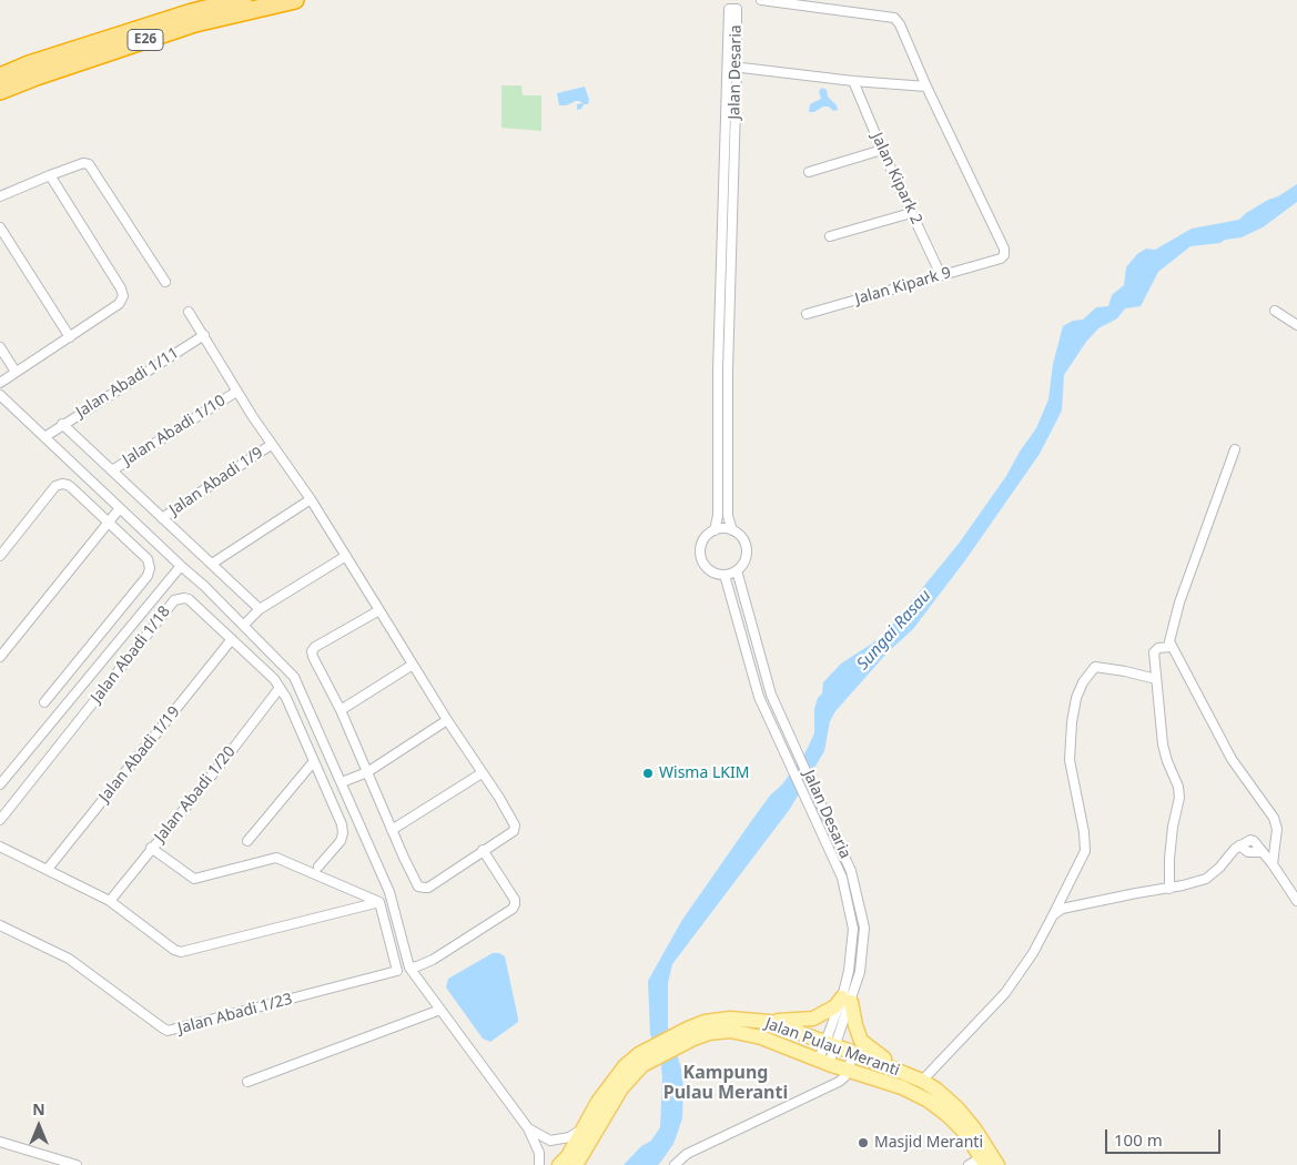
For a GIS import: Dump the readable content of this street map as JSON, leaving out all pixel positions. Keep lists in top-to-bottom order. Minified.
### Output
{"streets":{"highway":["E26"],"main road":["Jalan Pulau Meranti"],"street":["Jalan Desaria","Jalan Kipark 2","Jalan Kipark 9","Jalan Abadi 1/11","Jalan Abadi 1/10","Jalan Abadi 1/9","Jalan Abadi 1/18","Jalan Abadi 1/19","Jalan Abadi 1/20","Jalan Abadi 1/23"]},"crossings":[["Jalan Desaria","Jalan Pulau Meranti"],["Jalan Kipark 2","Jalan Kipark 9"],["Jalan Abadi 1/18","Jalan Abadi 1/19"],["Jalan Abadi 1/18","Jalan Abadi 1/20"]],"districts":["Kampung Pulau Meranti"],"water":["Sungai Rasau"],"places":["Wisma LKIM","Masjid Meranti"],"scale_bar":"100 m","north":"top"}
